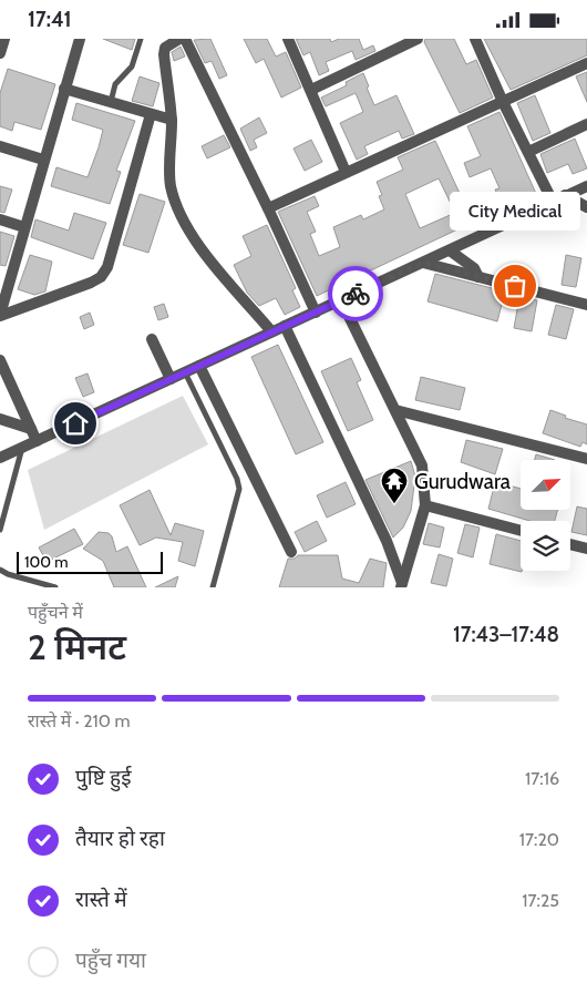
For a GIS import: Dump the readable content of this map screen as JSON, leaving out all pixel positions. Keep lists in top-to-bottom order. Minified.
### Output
{"places":{"other":["City Medical"],"temple":["Gurudwara"]},"scale_bar":"100 m","north":"top right","page":{"status":"17:41","bubble":"City Medical","scale":"100 m","heading":["2 मिनट","पहुँचने में","17:43–17:48"],"bar":"रास्ते में · 210 m","list":[["पुष्टि हुई","17:16"],["तैयार हो रहा","17:20"],["रास्ते में","17:25"],"पहुँच गया"]}}
